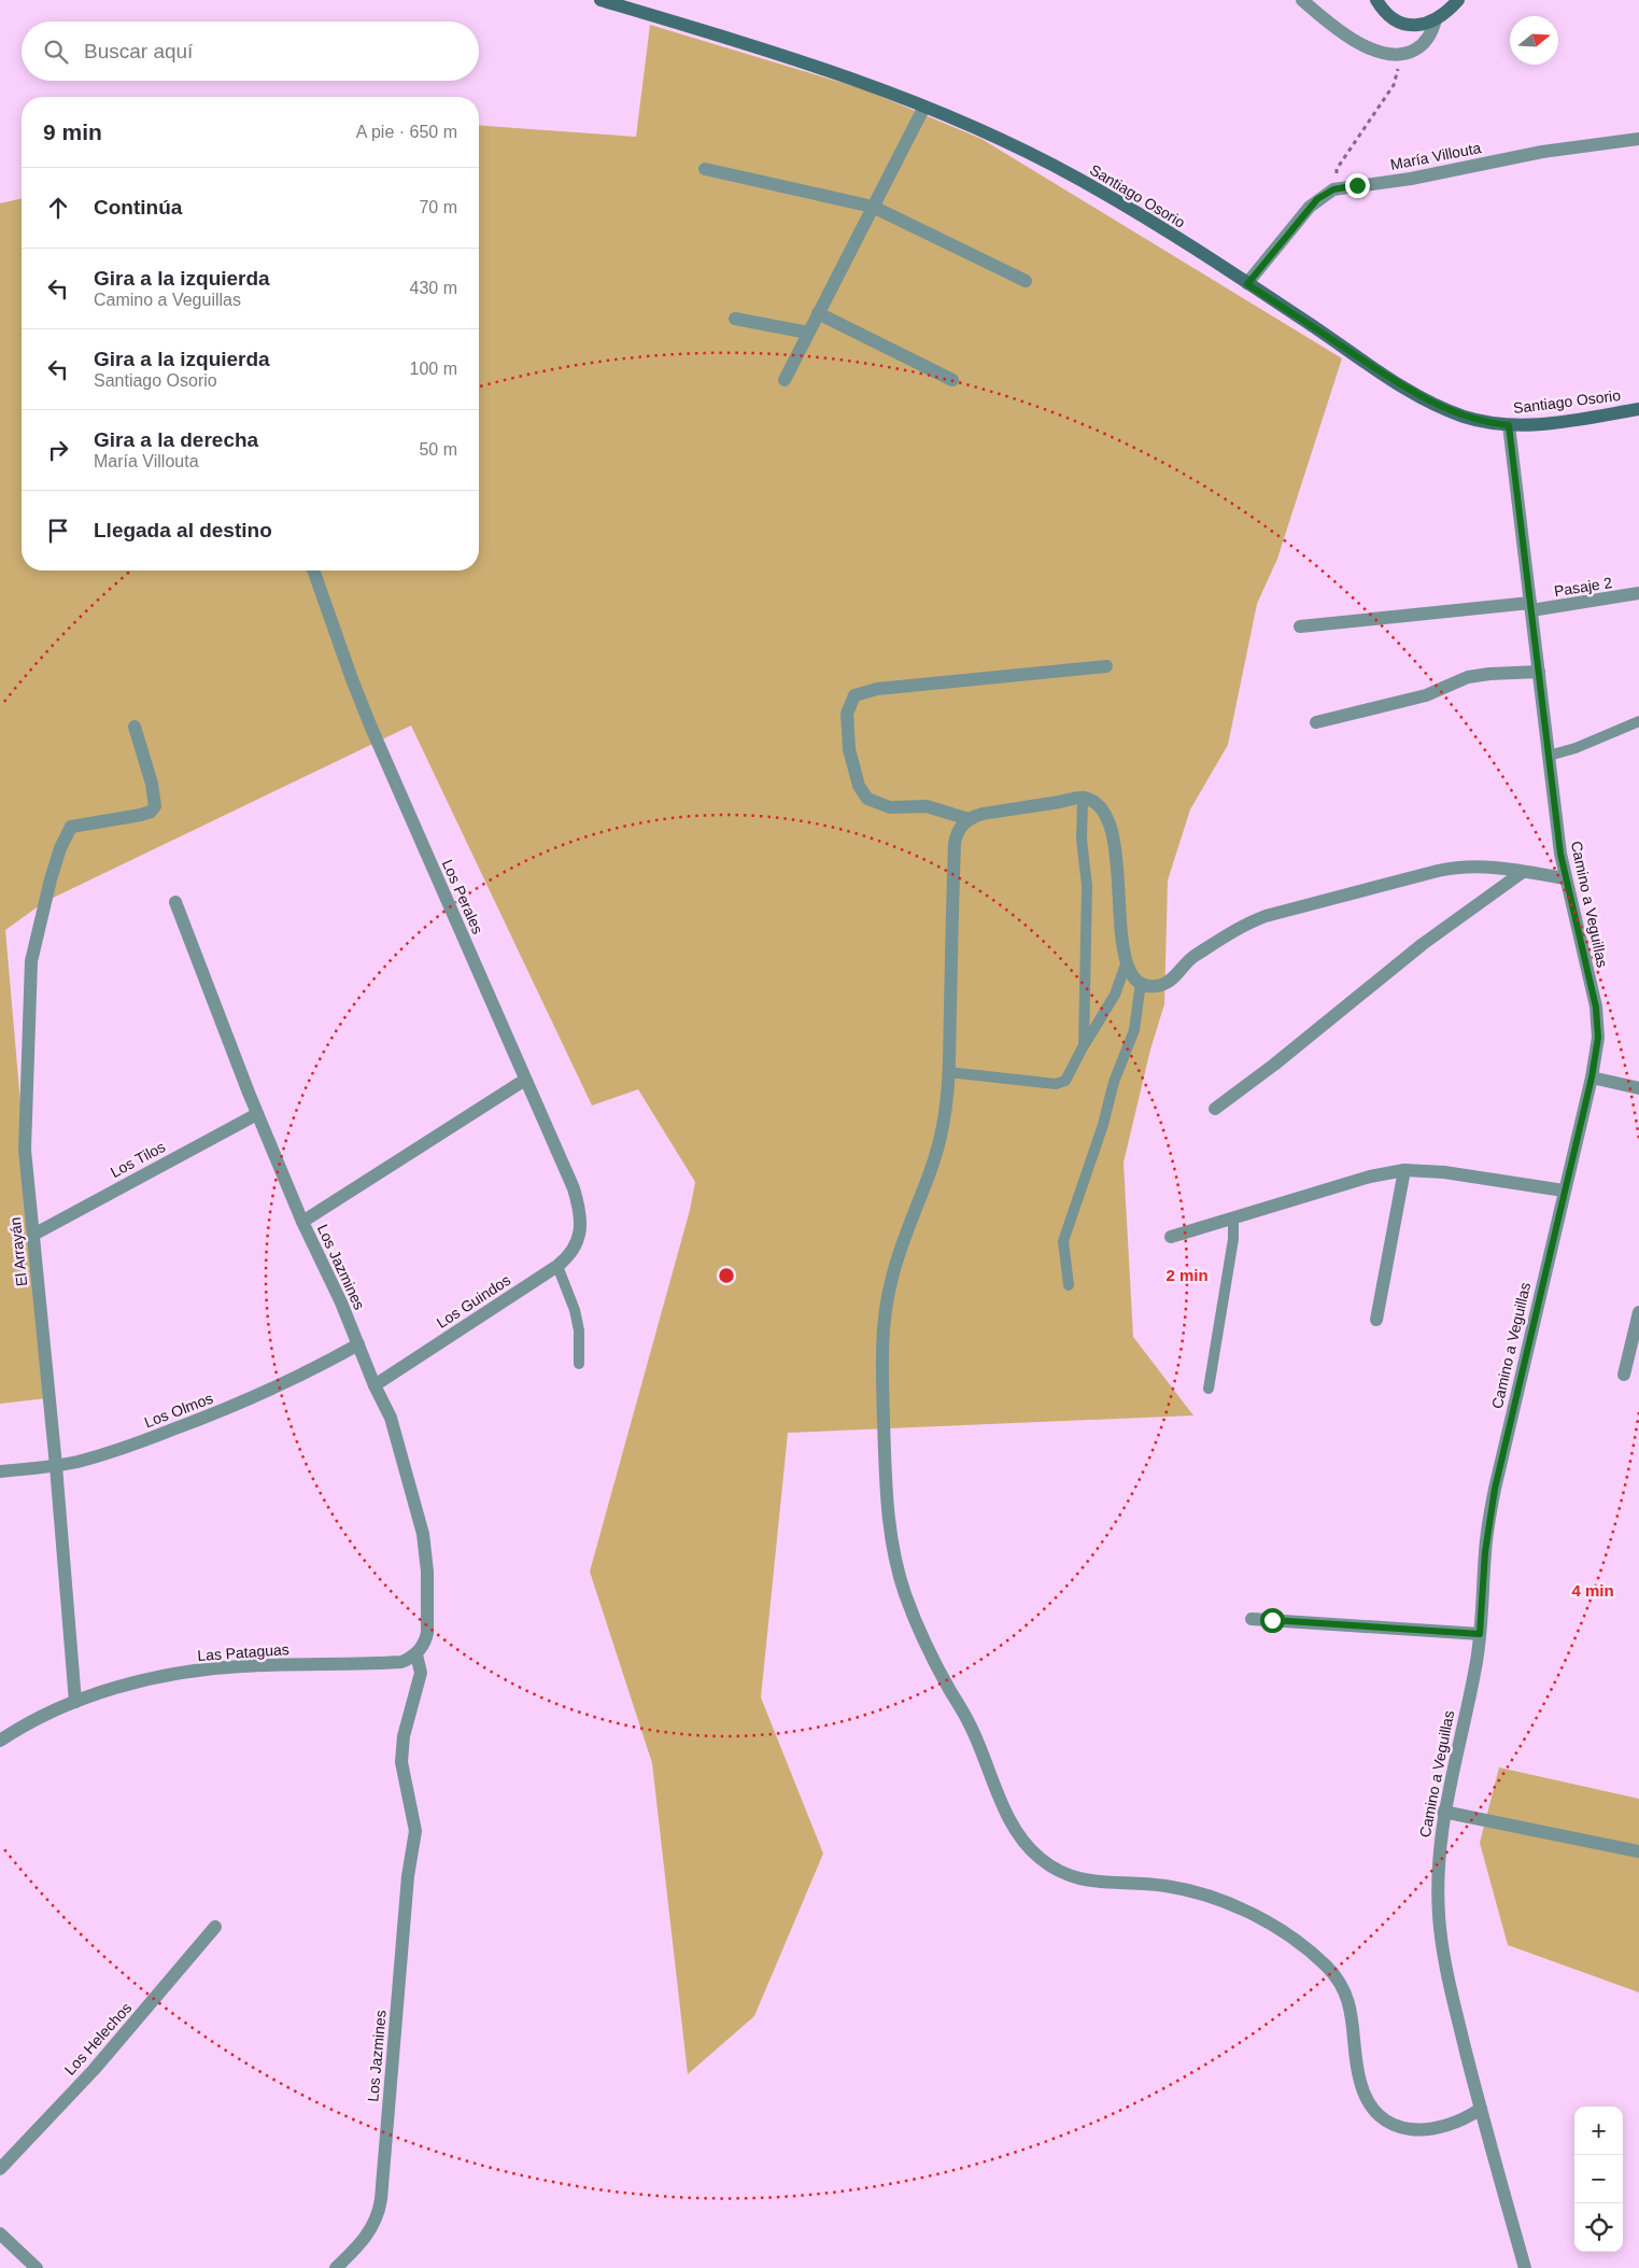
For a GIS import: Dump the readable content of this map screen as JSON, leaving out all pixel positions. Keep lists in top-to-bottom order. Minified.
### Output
{"streets":{"street":["María Villouta","Santiago Osorio","Pasaje 2","Los Perales","Camino a Veguillas","Los Tilos","El Arrayán","Los Jazmines","Los Guindos","Los Olmos","Las Pataguas","Los Helechos"]},"crossings":[["María Villouta","Santiago Osorio"],["Santiago Osorio","Camino a Veguillas"],["Pasaje 2","Camino a Veguillas"],["Los Perales","Los Guindos"],["Los Tilos","El Arrayán"],["Los Tilos","Los Jazmines"],["El Arrayán","Los Olmos"],["El Arrayán","Las Pataguas"],["Los Jazmines","Los Guindos"],["Los Jazmines","Los Olmos"],["Los Jazmines","Las Pataguas"]],"north":"right","page":{"search":"Buscar aquí","heading":["9 min","A pie · 650 m"],"list":[["Continúa","70 m"],["Gira a la izquierda","Camino a Veguillas","430 m"],["Gira a la izquierda","Santiago Osorio","100 m"],["Gira a la derecha","María Villouta","50 m"],"Llegada al destino"],"map_buttons":["+","−"]},"rings":["2 min","4 min"]}
